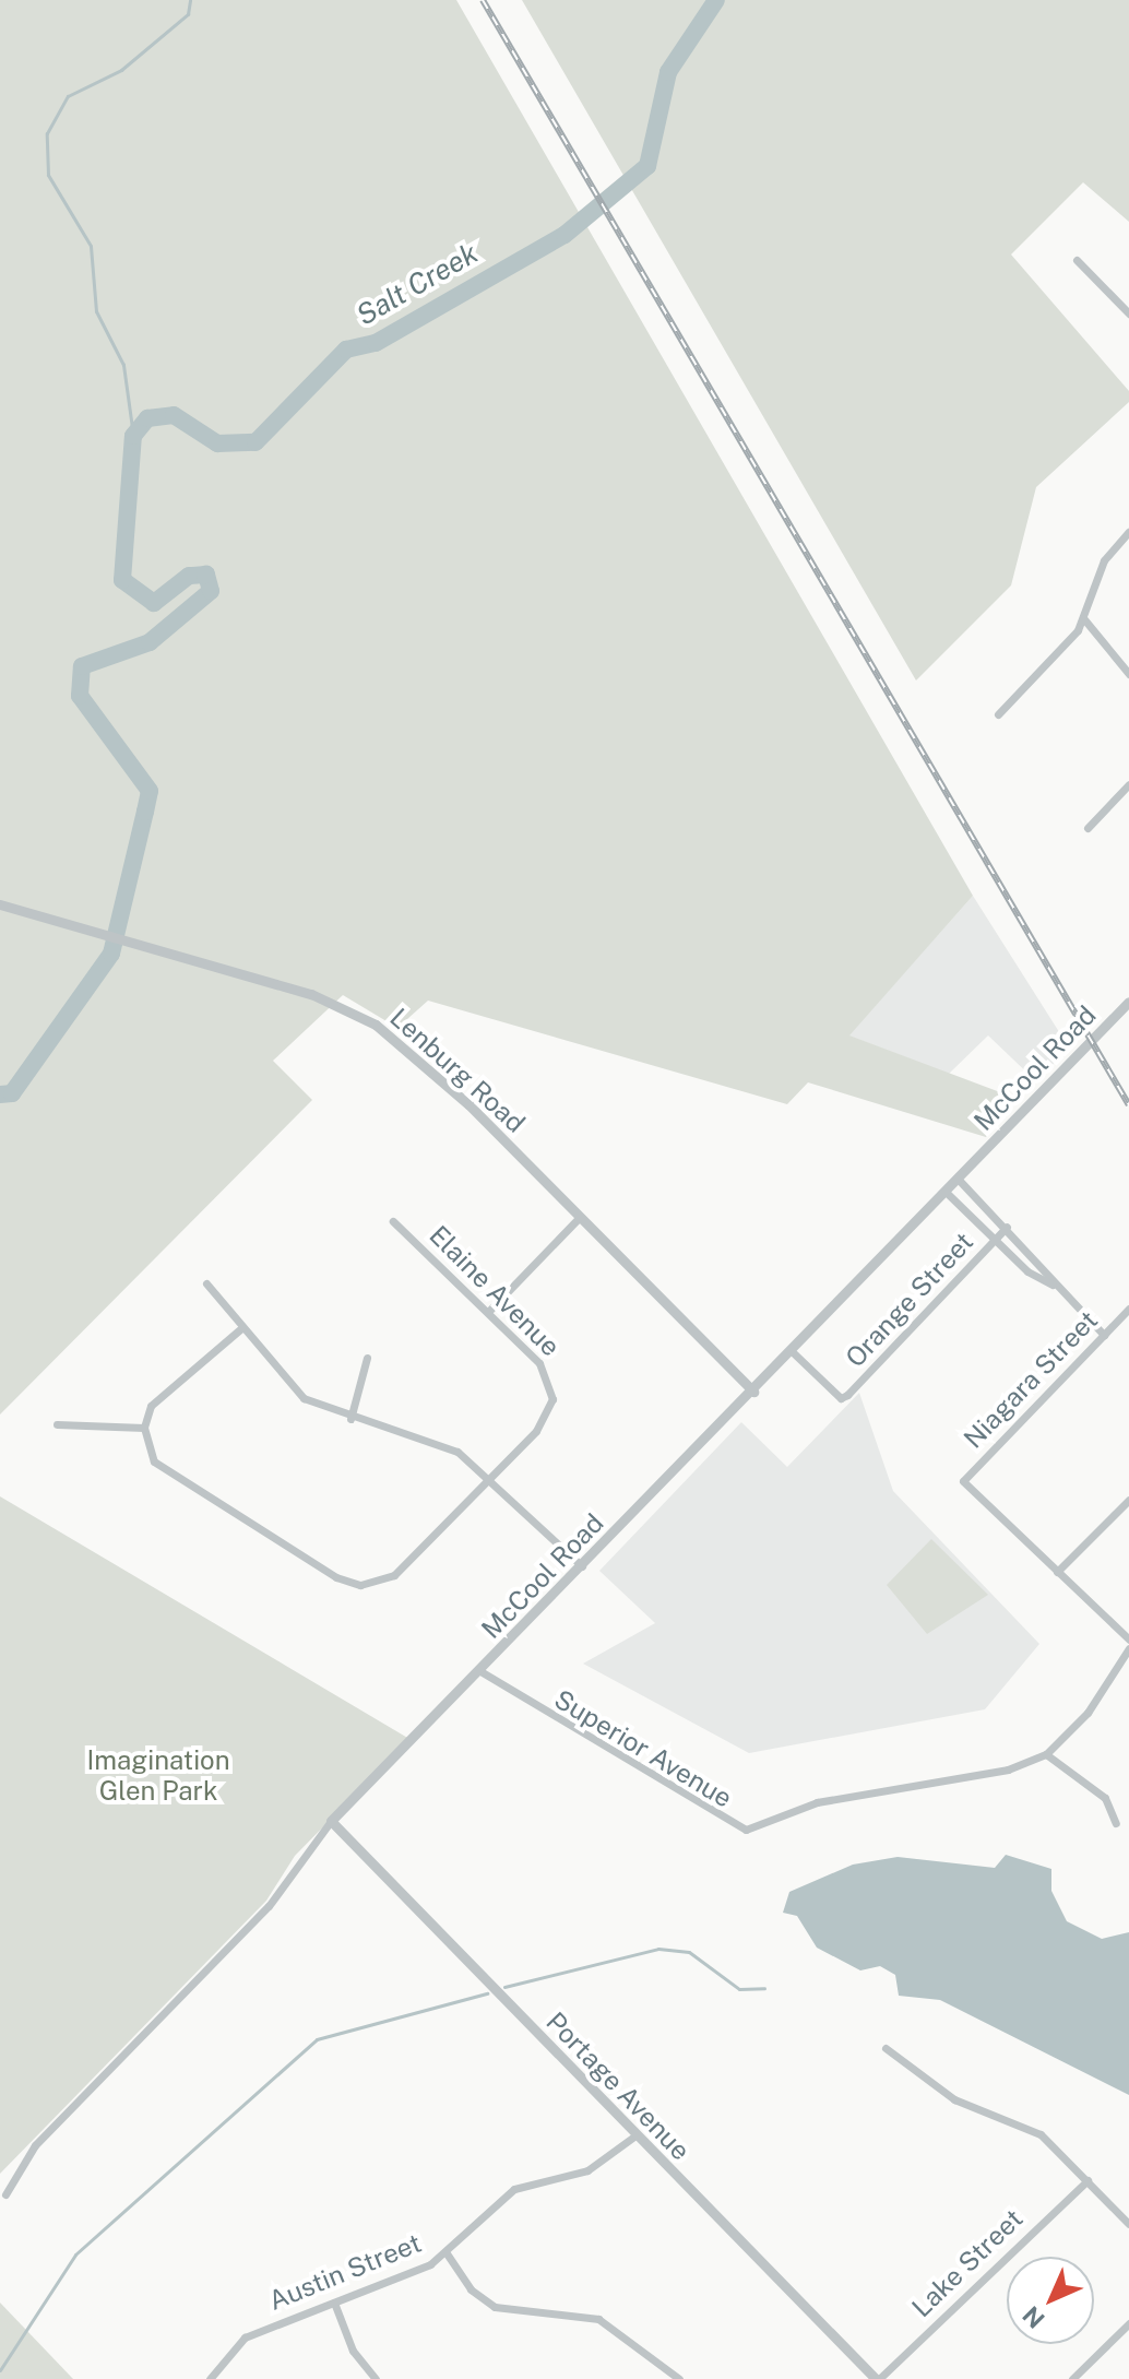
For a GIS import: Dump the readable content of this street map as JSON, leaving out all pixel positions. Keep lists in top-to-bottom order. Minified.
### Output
{"streets":{"street":["McCool Road","Lenburg Road","Elaine Avenue","Orange Street","Niagara Street","Superior Avenue","Portage Avenue","Lake Street","Austin Street"]},"crossings":[["McCool Road","Lenburg Road"],["McCool Road","Orange Street"],["McCool Road","Superior Avenue"],["McCool Road","Portage Avenue"],["Portage Avenue","Lake Street"],["Portage Avenue","Austin Street"]],"water":["Salt Creek"],"parks":["Imagination Glen Park"],"north":"bottom left"}
